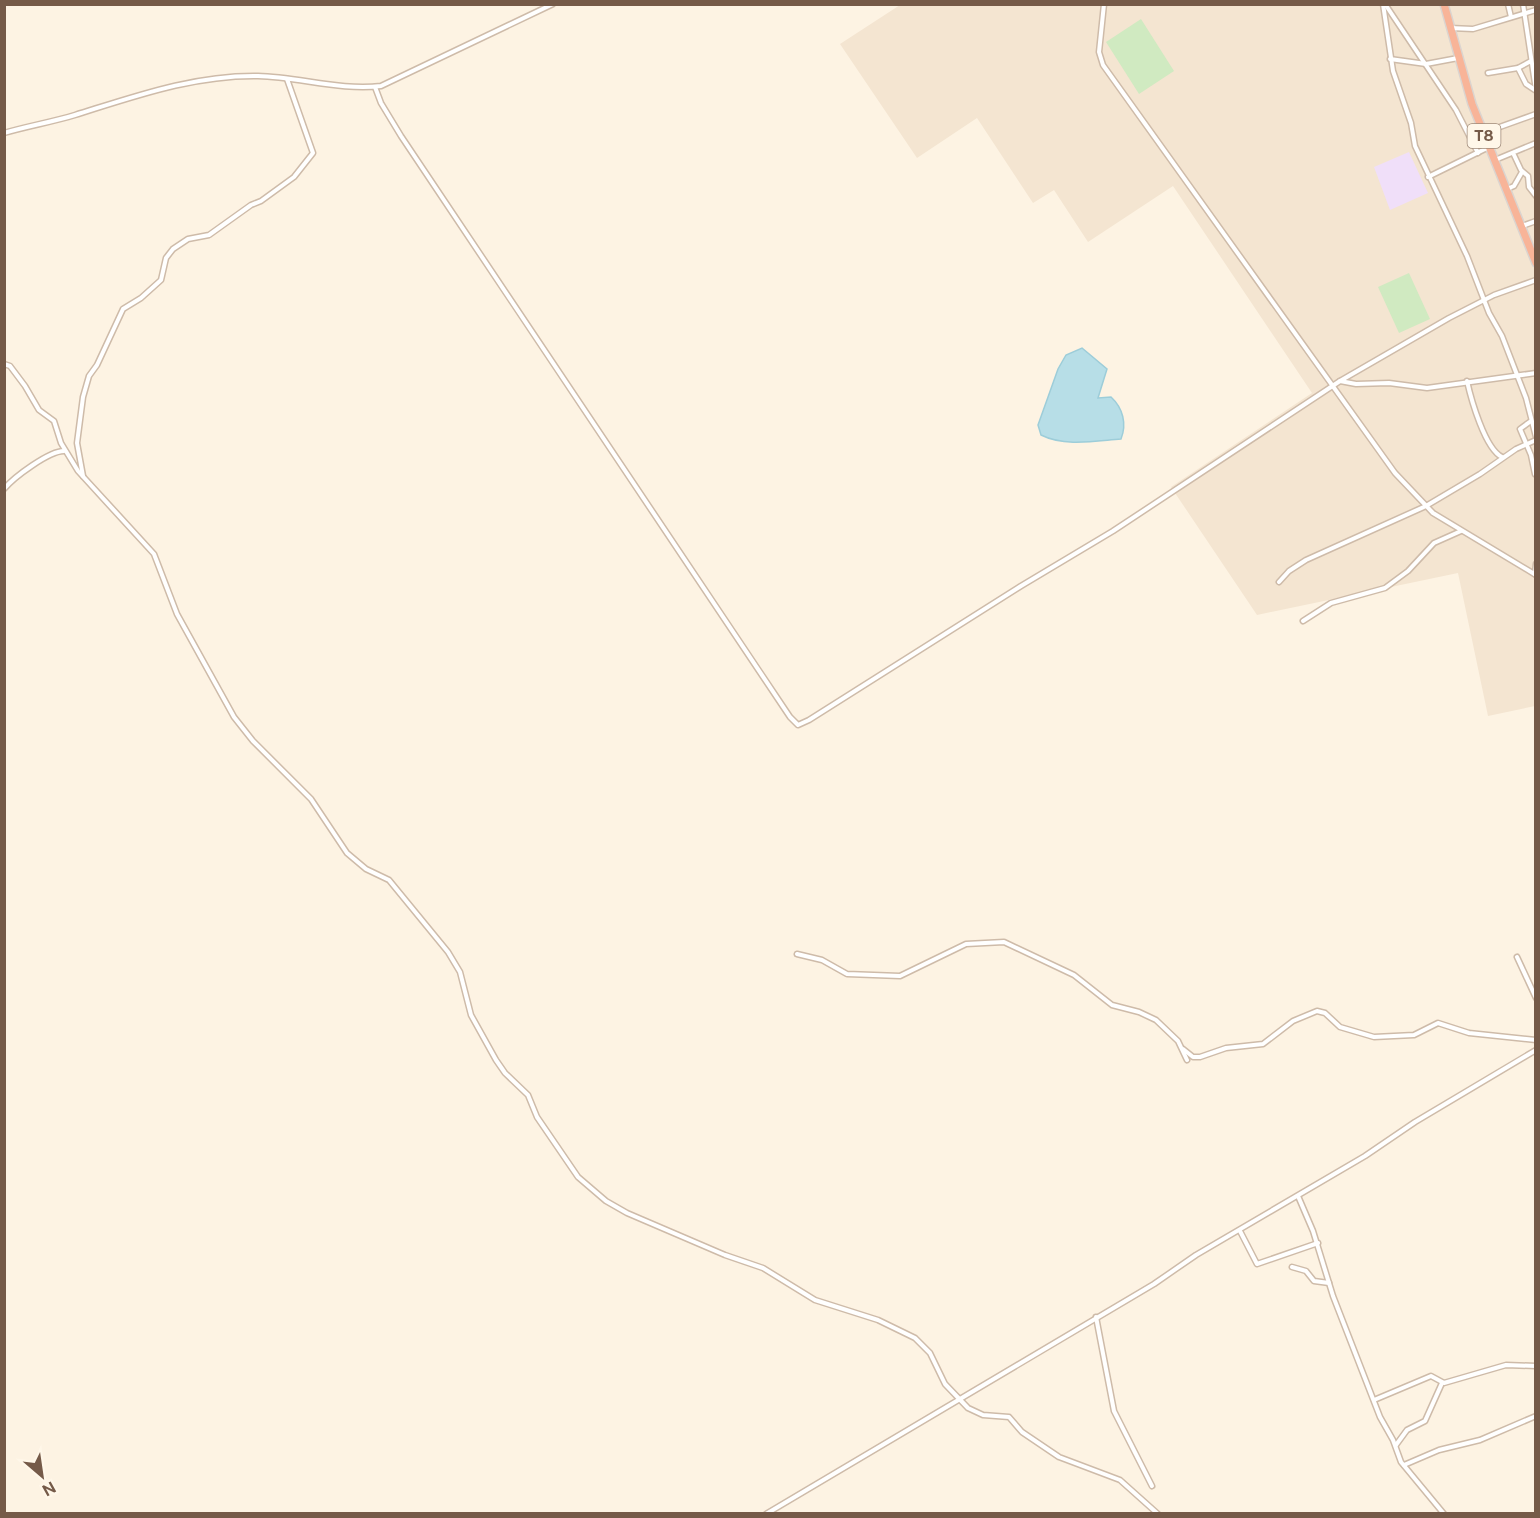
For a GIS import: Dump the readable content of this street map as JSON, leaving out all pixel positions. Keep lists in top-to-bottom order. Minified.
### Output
{"streets":{"highway":["T8"]},"north":"bottom right"}
